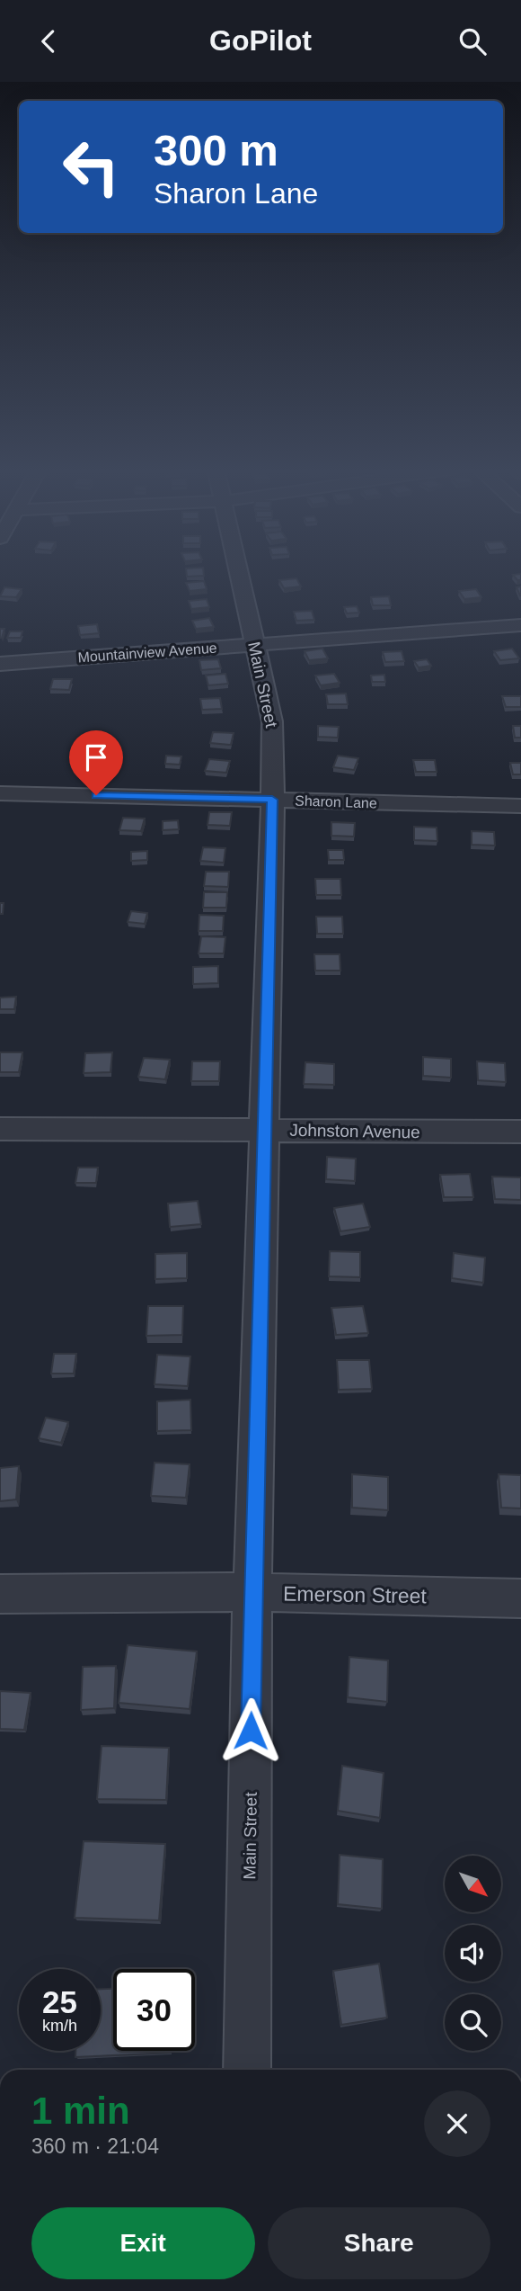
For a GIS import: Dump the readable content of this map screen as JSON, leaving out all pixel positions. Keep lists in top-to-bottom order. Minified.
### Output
{"streets":{"street":["Mountainview Avenue","Main Street","Sharon Lane","Johnston Avenue","Emerson Street"]},"crossings":[["Mountainview Avenue","Main Street"],["Main Street","Sharon Lane"],["Main Street","Johnston Avenue"],["Main Street","Emerson Street"]],"north":"bottom right","page":{"header":"GoPilot","turn":["300 m","Sharon Lane"],"speed":"25 km/h","limit":"30","heading":["1 min","360 m · 21:04"],"buttons":["Exit","Share"]}}
